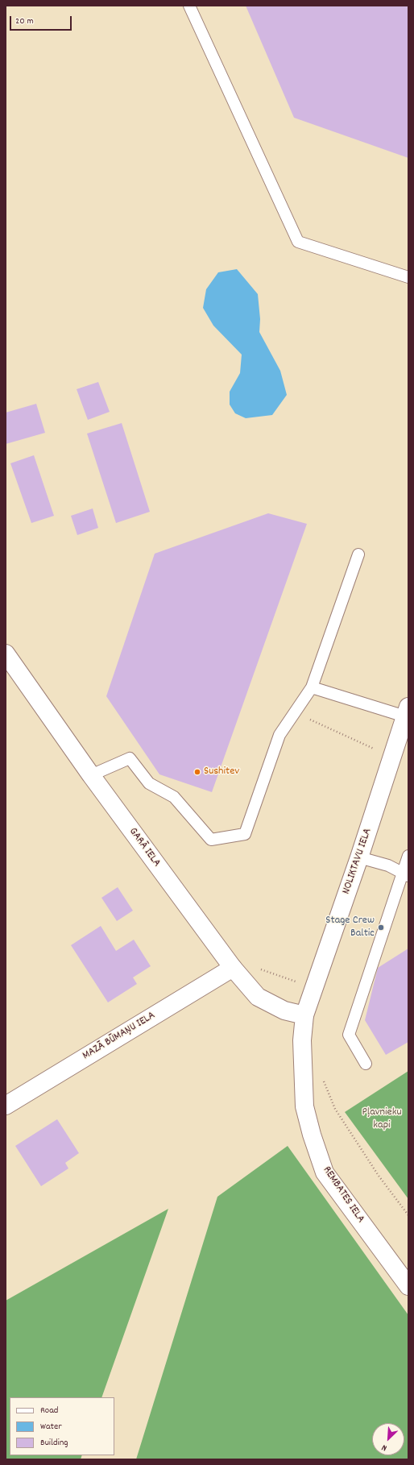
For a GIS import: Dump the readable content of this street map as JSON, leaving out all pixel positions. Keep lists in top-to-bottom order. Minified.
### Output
{"streets":{"street":["GARĀ IELA","NOLIKTAVU IELA","MAZĀ BŪMAŅU IELA","REMBATES IELA"]},"crossings":[["GARĀ IELA","NOLIKTAVU IELA"],["GARĀ IELA","MAZĀ BŪMAŅU IELA"],["GARĀ IELA","REMBATES IELA"],["NOLIKTAVU IELA","REMBATES IELA"]],"parks":["Pļavnieku kapi"],"places":["Sushitev","Stage Crew Baltic"],"legend":["Road","Water","Building"],"scale_bar":"20 m","north":"bottom left"}
